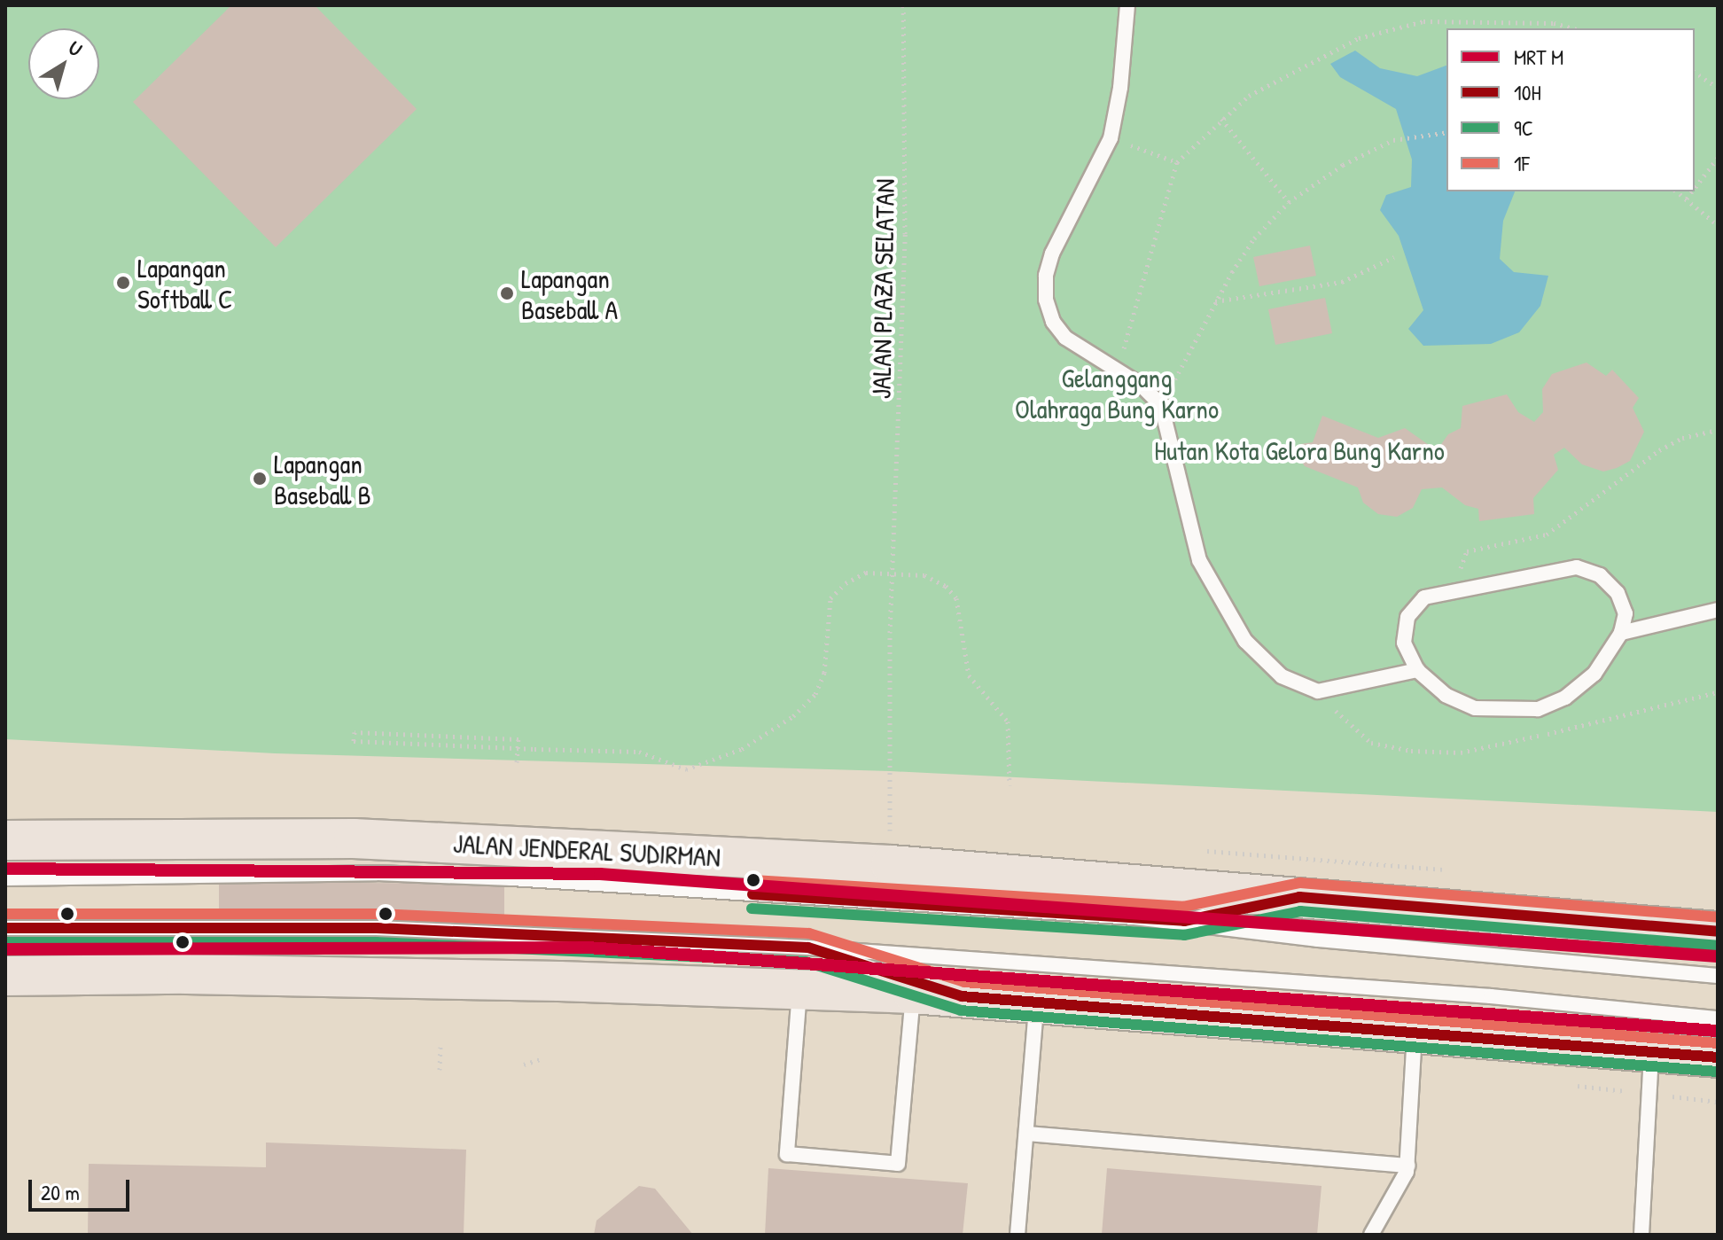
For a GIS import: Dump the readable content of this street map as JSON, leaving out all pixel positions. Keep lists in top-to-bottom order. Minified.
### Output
{"streets":{"main road":["JALAN JENDERAL SUDIRMAN"],"path":["JALAN PLAZA SELATAN"]},"crossings":[["JALAN PLAZA SELATAN","JALAN JENDERAL SUDIRMAN"]],"parks":["Gelanggang Olahraga Bung Karno","Hutan Kota Gelora Bung Karno"],"places":["Lapangan Softball C","Lapangan Baseball A","Lapangan Baseball B"],"lines":["metro line M","transit line 1F","transit line 10H","transit line 9C"],"legend":["MRT M","10H","9C","1F"],"scale_bar":"20 m","north":"top right"}
